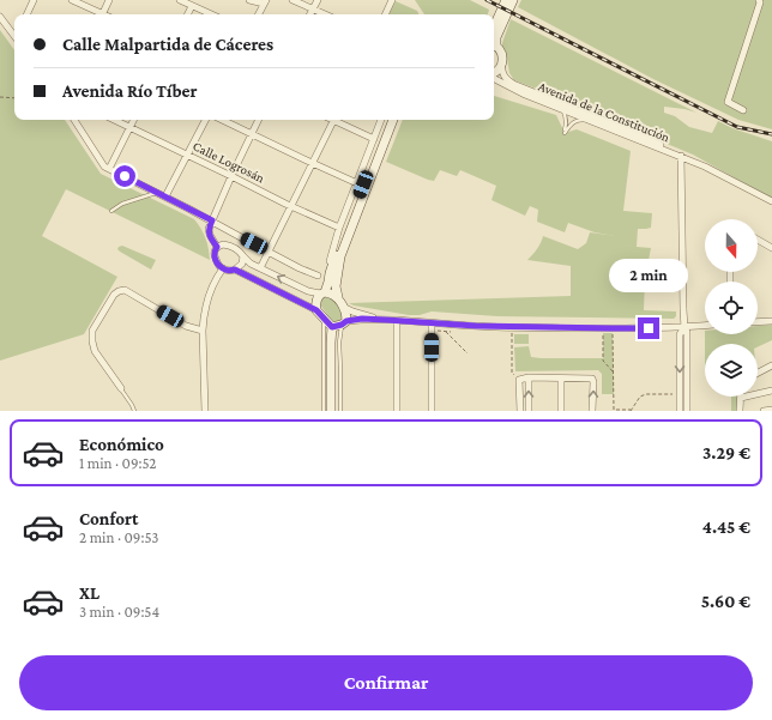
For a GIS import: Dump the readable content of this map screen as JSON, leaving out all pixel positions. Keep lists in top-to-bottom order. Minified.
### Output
{"streets":{"street":["Avenida de la Constitución","Calle Logrosán"]},"north":"bottom","page":{"banner":["Calle Malpartida de Cáceres","Avenida Río Tíber"],"bubble":"2 min","list":[{"name":"Económico","note":"1 min · 09:52","value":"3.29 €"},{"name":"Confort","note":"2 min · 09:53","value":"4.45 €"},{"name":"XL","note":"3 min · 09:54","value":"5.60 €"}],"buttons":"Confirmar"}}
